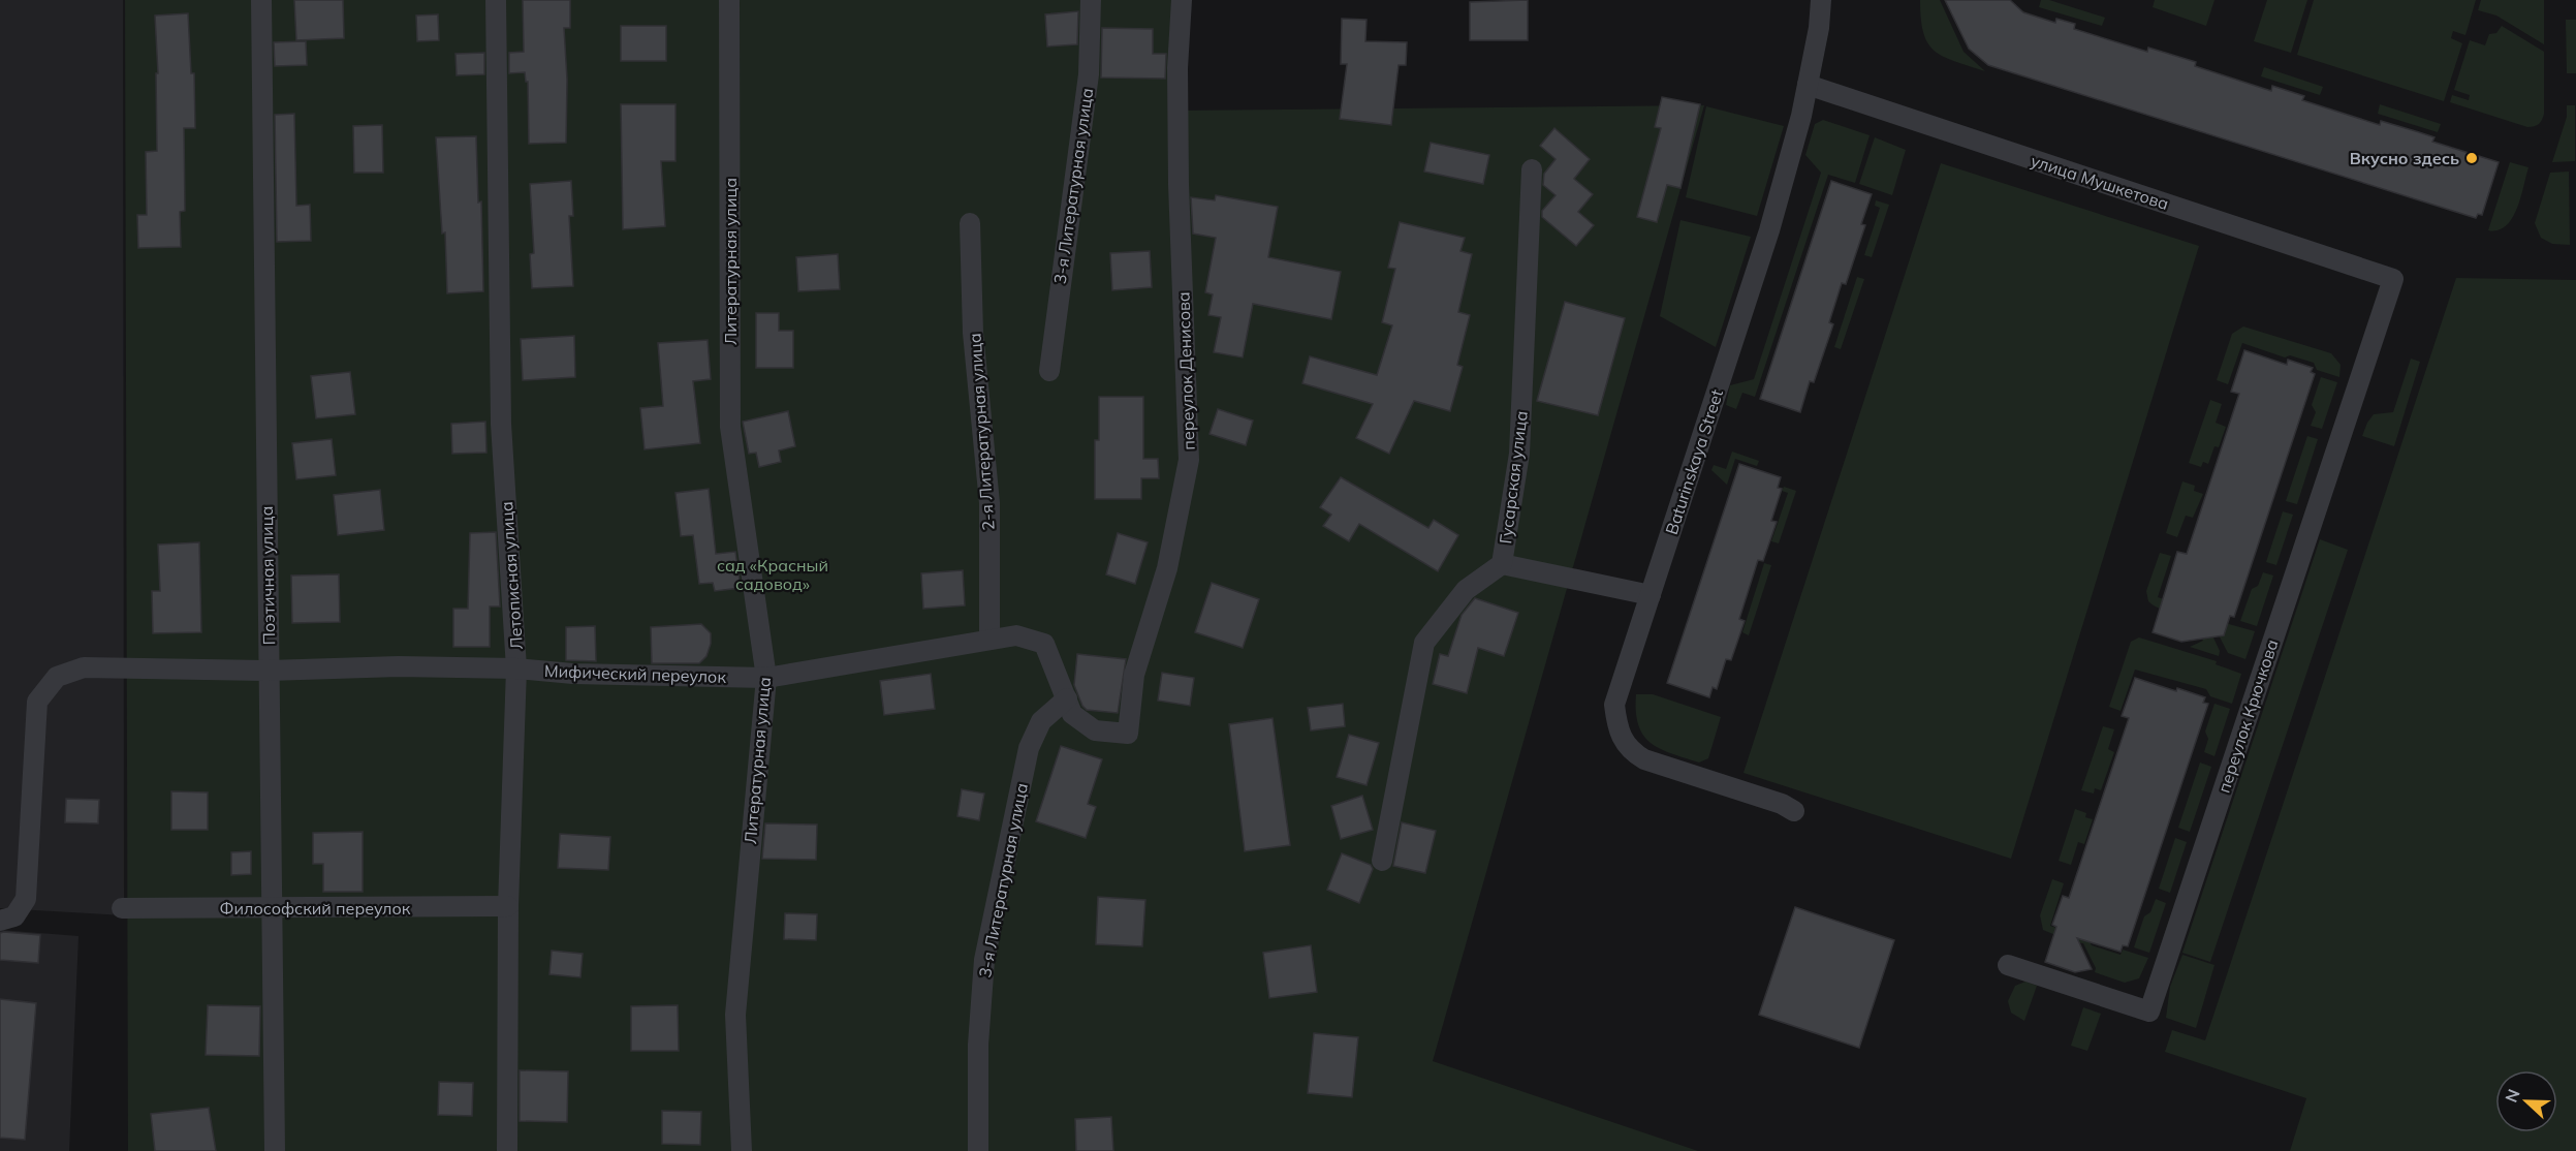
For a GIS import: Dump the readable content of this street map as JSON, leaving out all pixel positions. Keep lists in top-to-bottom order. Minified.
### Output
{"streets":{"street":["улица Мушкетова","3-я Литературная улица","Литературная улица","переулок Денисова","2-я Литературная улица","Baturinskaya Street","Гусарская улица","Поэтичная улица","Летописная улица","Мифический переулок","переулок Крючкова","Философский переулок"]},"crossings":[["улица Мушкетова","Baturinskaya Street"],["улица Мушкетова","переулок Крючкова"],["3-я Литературная улица","Мифический переулок"],["Литературная улица","Мифический переулок"],["переулок Денисова","Мифический переулок"],["2-я Литературная улица","Мифический переулок"],["Поэтичная улица","Мифический переулок"],["Поэтичная улица","Философский переулок"],["Летописная улица","Мифический переулок"],["Летописная улица","Философский переулок"]],"parks":["сад «Красный садовод»"],"places":["Вкусно здесь"],"north":"left"}
